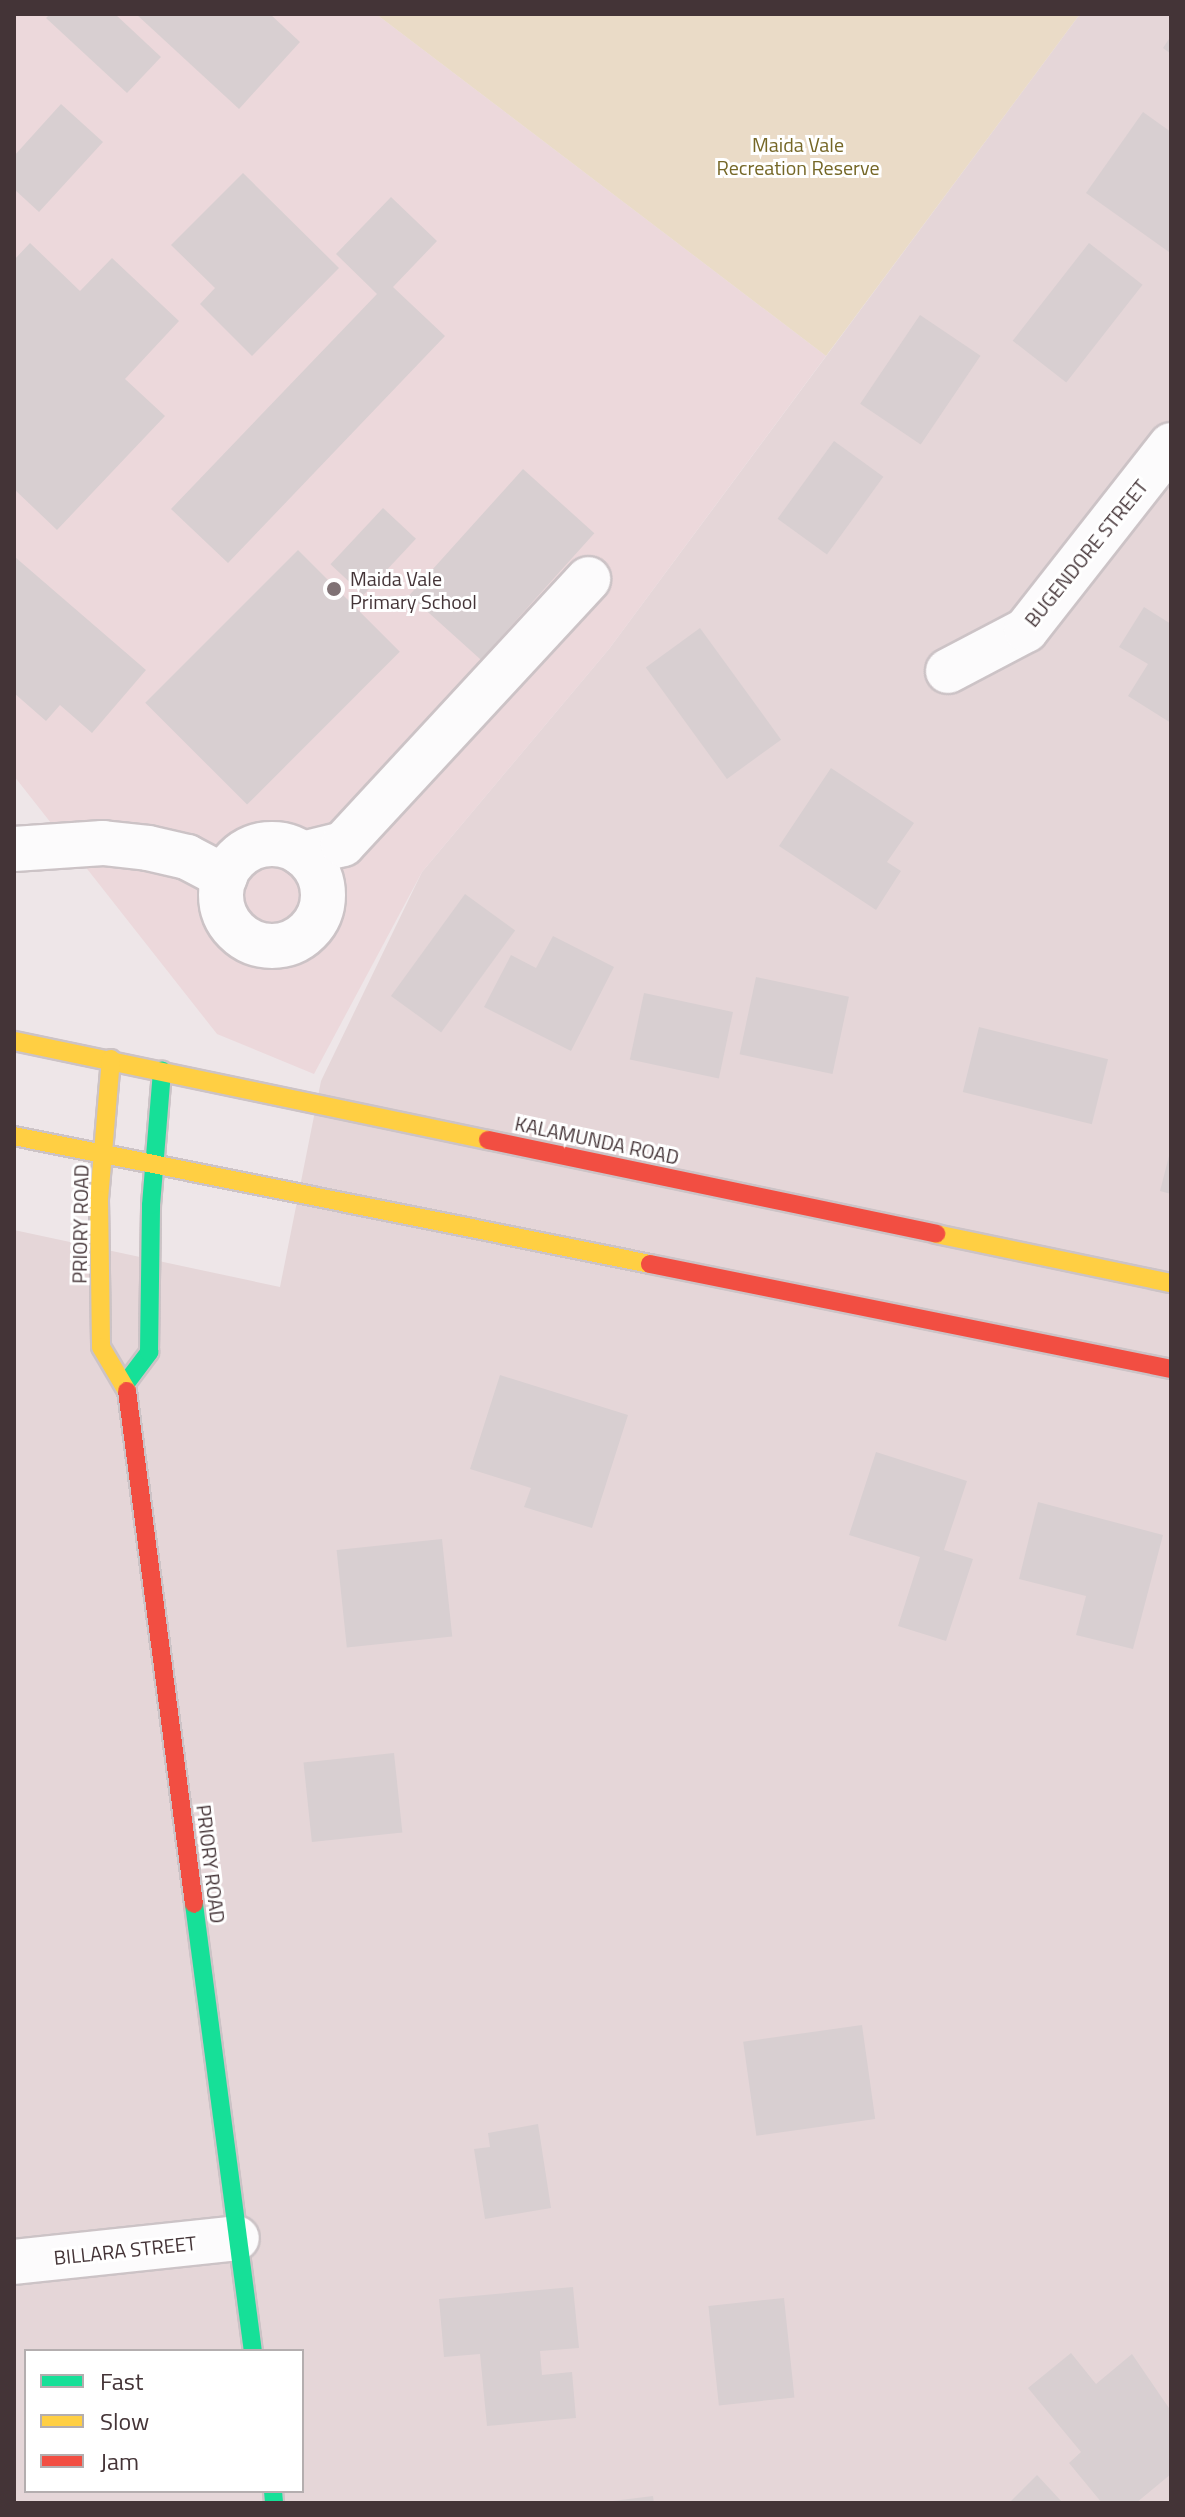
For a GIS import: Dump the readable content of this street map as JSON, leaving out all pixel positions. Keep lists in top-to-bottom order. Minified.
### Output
{"streets":{"main road":["KALAMUNDA ROAD","PRIORY ROAD"],"street":["BUGENDORE STREET","BILLARA STREET"]},"crossings":[["KALAMUNDA ROAD","PRIORY ROAD"],["PRIORY ROAD","BILLARA STREET"]],"parks":["Maida Vale Recreation Reserve"],"places":["Maida Vale Primary School"],"legend":["Fast","Slow","Jam"]}
